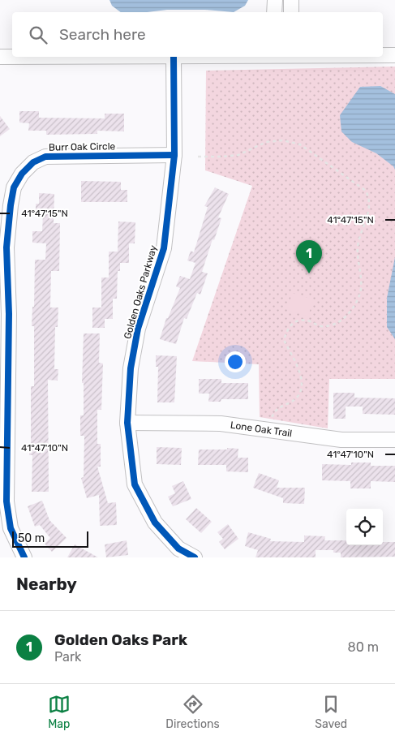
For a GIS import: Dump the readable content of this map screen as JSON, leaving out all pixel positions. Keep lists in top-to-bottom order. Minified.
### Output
{"streets":{"street":["Burr Oak Circle","Golden Oaks Parkway","Lone Oak Trail"]},"crossings":[["Burr Oak Circle","Golden Oaks Parkway"],["Golden Oaks Parkway","Lone Oak Trail"]],"scale_bar":"50 m","page":{"search":"Search here","pins":"1","scale":"50 m","heading":"Nearby","list":[{"mark":"1","name":"Golden Oaks Park","note":"Park","value":"80 m"}],"nav":["Map","Directions","Saved"]},"coordinates":["41°47'15\"N","41°47'10\"N"]}
